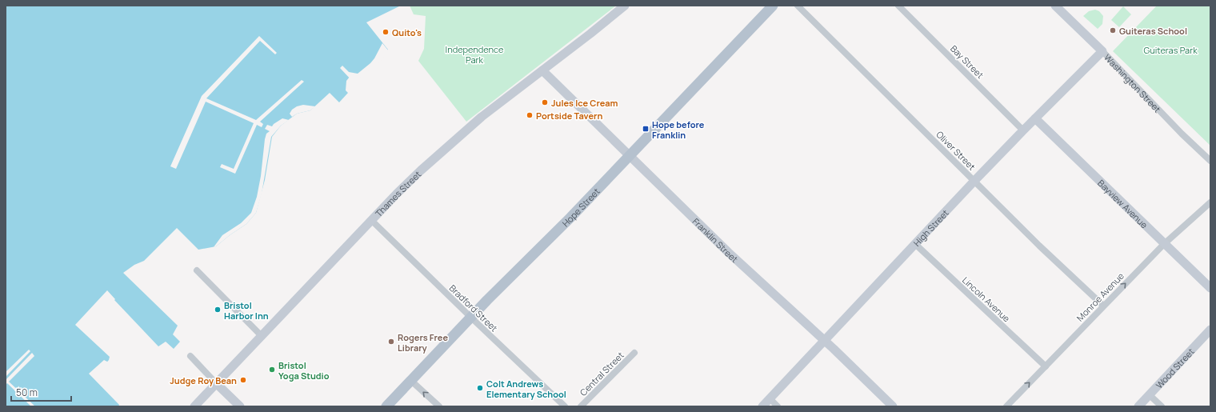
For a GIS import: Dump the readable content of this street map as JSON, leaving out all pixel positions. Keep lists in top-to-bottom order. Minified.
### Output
{"streets":{"main road":["Hope Street"],"street":["Bay Street","Washington Street","Oliver Street","Thames Street","Bayview Avenue","High Street","Franklin Street","Monroe Avenue","Lincoln Avenue","Bradford Street","Wood Street","Central Street"]},"crossings":[["Bay Street","High Street"],["Washington Street","High Street"],["Oliver Street","High Street"],["Oliver Street","Monroe Avenue"],["Thames Street","Franklin Street"],["Thames Street","Bradford Street"],["Bayview Avenue","High Street"],["Bayview Avenue","Monroe Avenue"],["Hope Street","Franklin Street"],["Hope Street","Bradford Street"],["High Street","Franklin Street"],["High Street","Lincoln Avenue"],["Monroe Avenue","Lincoln Avenue"]],"one_way":["Monroe Avenue"],"parks":["Independence Park","Guiteras Park"],"places":{"other":["Guiteras School","Quito's","Jules Ice Cream","Portside Tavern","Bristol Harbor Inn","Rogers Free Library","Bristol Yoga Studio","Judge Roy Bean","Colt Andrews Elementary School"],"transit":["Hope before Franklin"]},"scale_bar":"50 m"}
